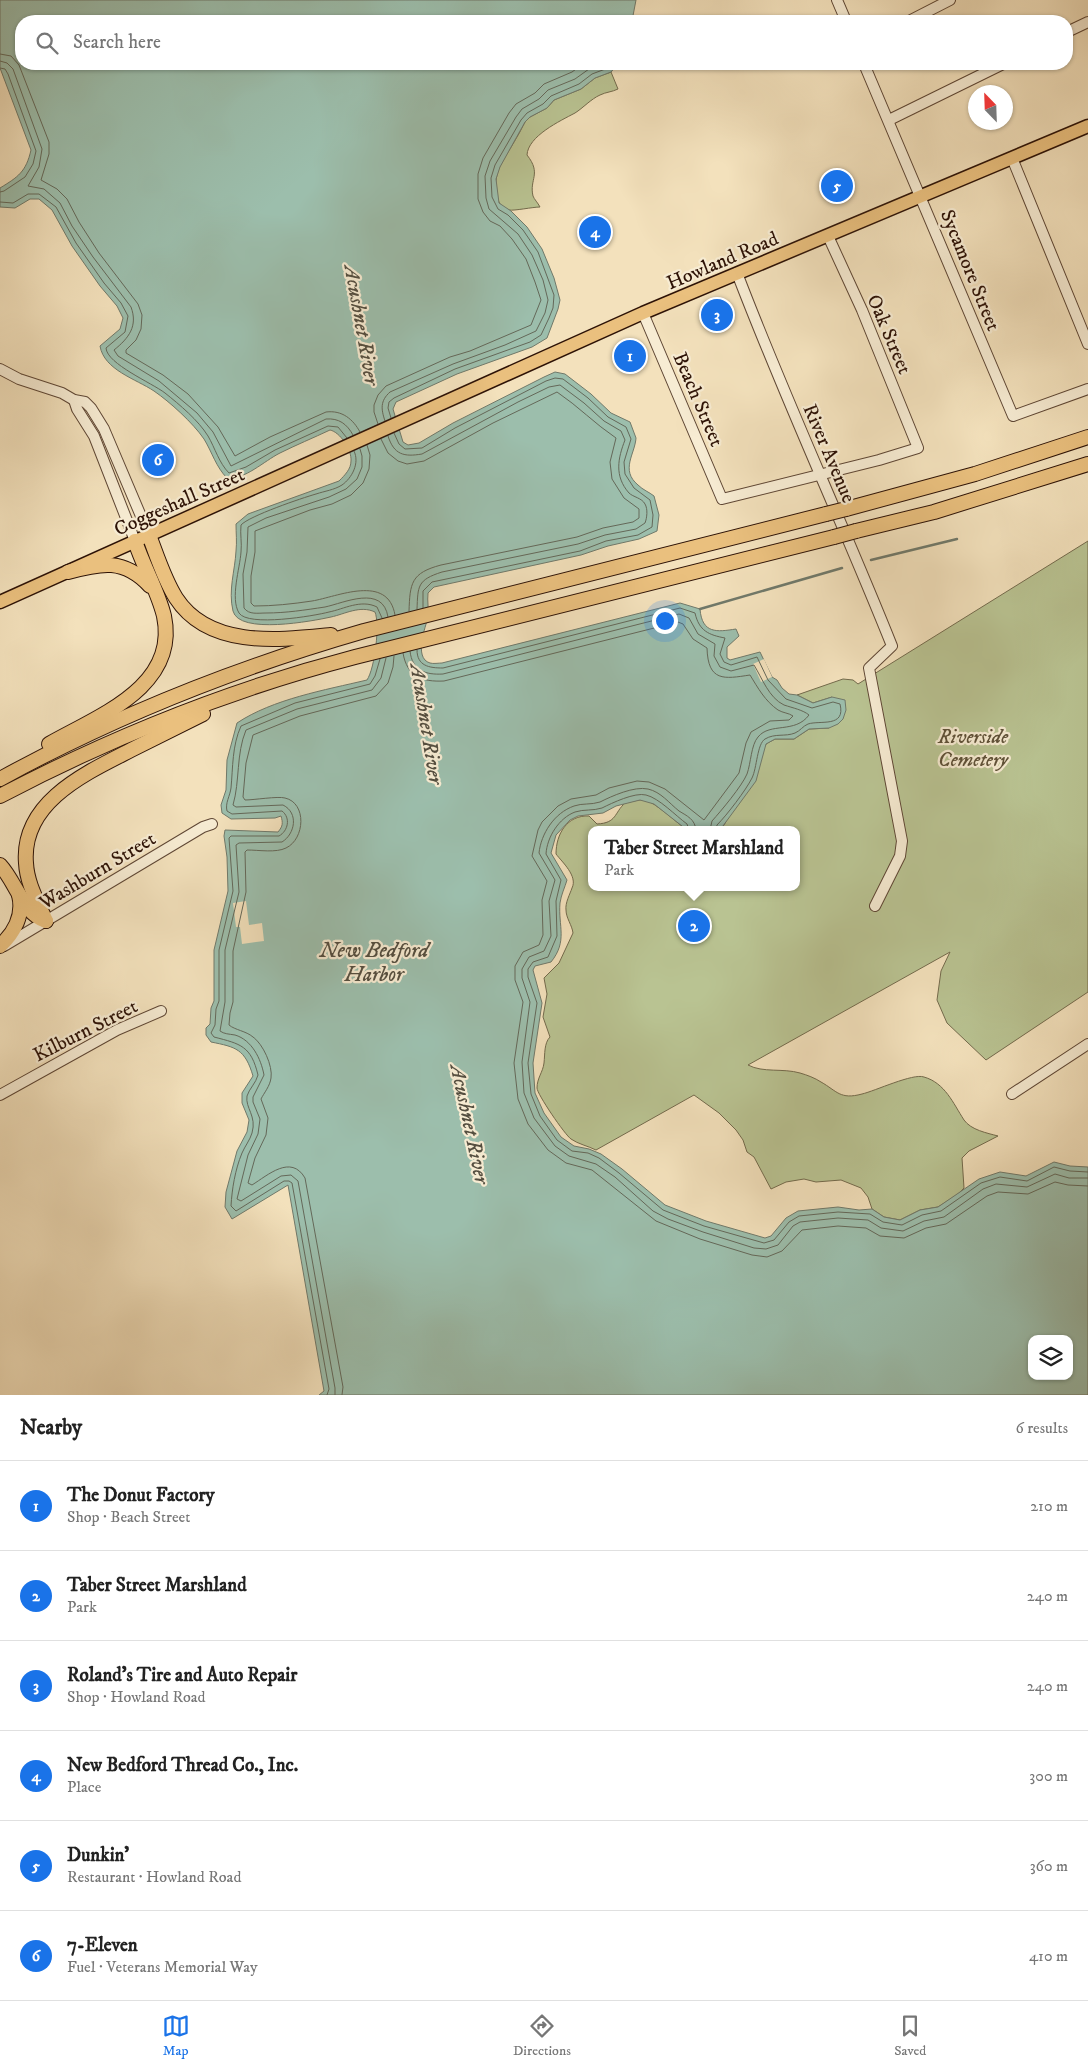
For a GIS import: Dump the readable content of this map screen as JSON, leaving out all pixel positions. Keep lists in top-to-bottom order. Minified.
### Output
{"streets":{"main road":["Howland Road","Coggeshall Street"],"street":["Sycamore Street","Oak Street","Beach Street","River Avenue","Washburn Street","Kilburn Street"]},"crossings":[["Howland Road","Sycamore Street"],["Howland Road","Oak Street"],["Howland Road","Beach Street"],["Howland Road","River Avenue"],["Howland Road","Coggeshall Street"],["Oak Street","Beach Street"],["Oak Street","River Avenue"],["Beach Street","River Avenue"]],"water":["Acushnet River","New Bedford Harbor"],"parks":["Riverside Cemetery"],"north":"top left","page":{"search":"Search here","pins":["5","4","3","1","6","2"],"popup":["Taber Street Marshland","Park"],"heading":["Nearby","6 results"],"list":[{"mark":"1","name":"The Donut Factory","note":"Shop · Beach Street","value":"210 m"},{"mark":"2","name":"Taber Street Marshland","note":"Park","value":"240 m"},{"mark":"3","name":"Roland's Tire and Auto Repair","note":"Shop · Howland Road","value":"240 m"},{"mark":"4","name":"New Bedford Thread Co., Inc.","note":"Place","value":"300 m"},{"mark":"5","name":"Dunkin'","note":"Restaurant · Howland Road","value":"360 m"},{"mark":"6","name":"7-Eleven","note":"Fuel · Veterans Memorial Way","value":"410 m"}],"nav":["Map","Directions","Saved"]}}
